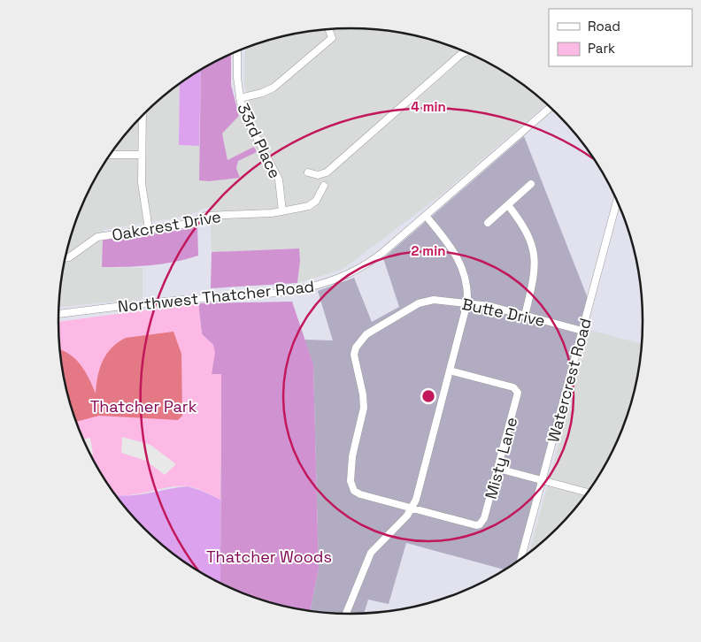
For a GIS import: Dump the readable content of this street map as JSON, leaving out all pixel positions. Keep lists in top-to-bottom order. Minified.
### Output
{"streets":{"street":["33rd Place","Oakcrest Drive","Northwest Thatcher Road","Butte Drive","Watercrest Road","Misty Lane"]},"crossings":[["33rd Place","Oakcrest Drive"],["Butte Drive","Watercrest Road"],["Butte Drive","Misty Lane"]],"parks":["Thatcher Park","Thatcher Woods"],"legend":["Road","Park"],"rings":["4 min","2 min"]}
